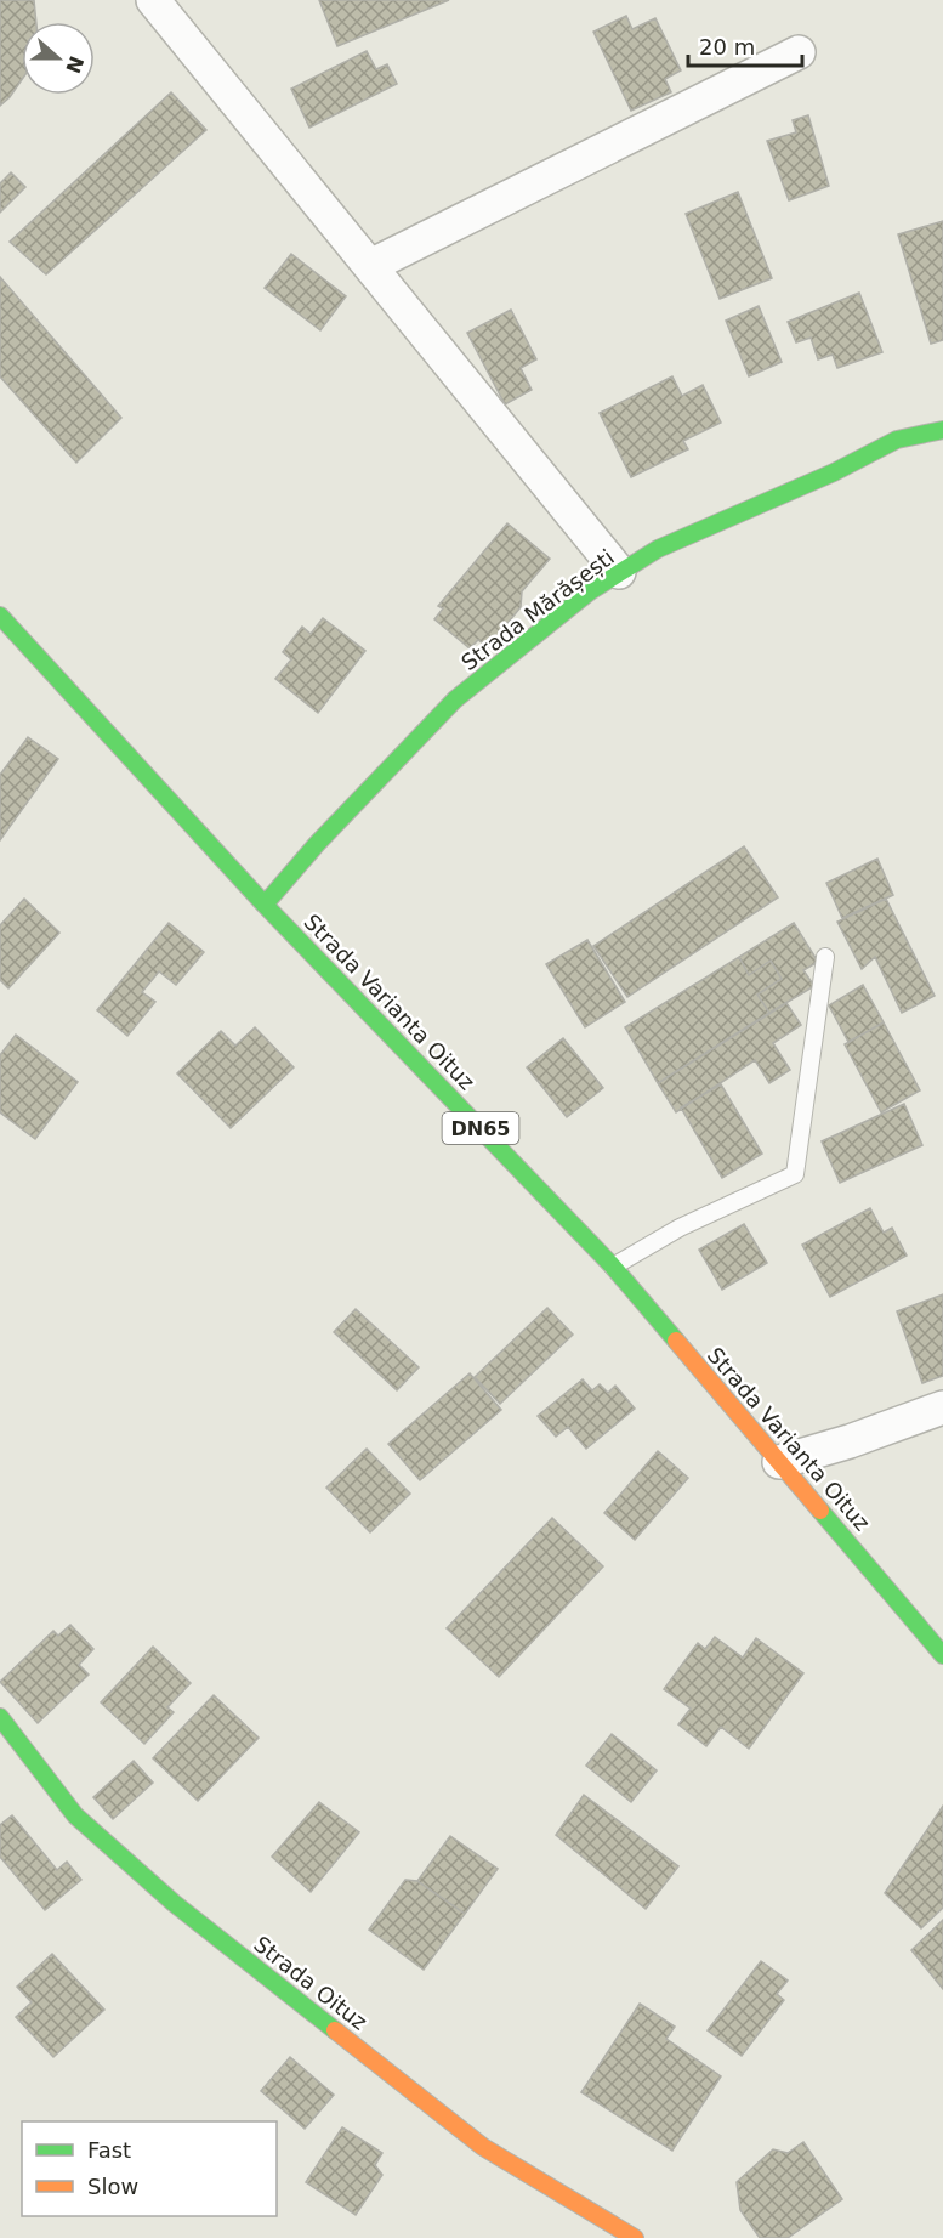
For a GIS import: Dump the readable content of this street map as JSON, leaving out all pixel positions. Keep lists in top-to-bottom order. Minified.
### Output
{"streets":{"street":["Strada Mărășești","Strada Varianta Oituz","DN65","Strada Oituz"]},"crossings":[["Strada Mărășești","Strada Varianta Oituz"]],"legend":["Fast","Slow"],"scale_bar":"20 m","north":"right"}
